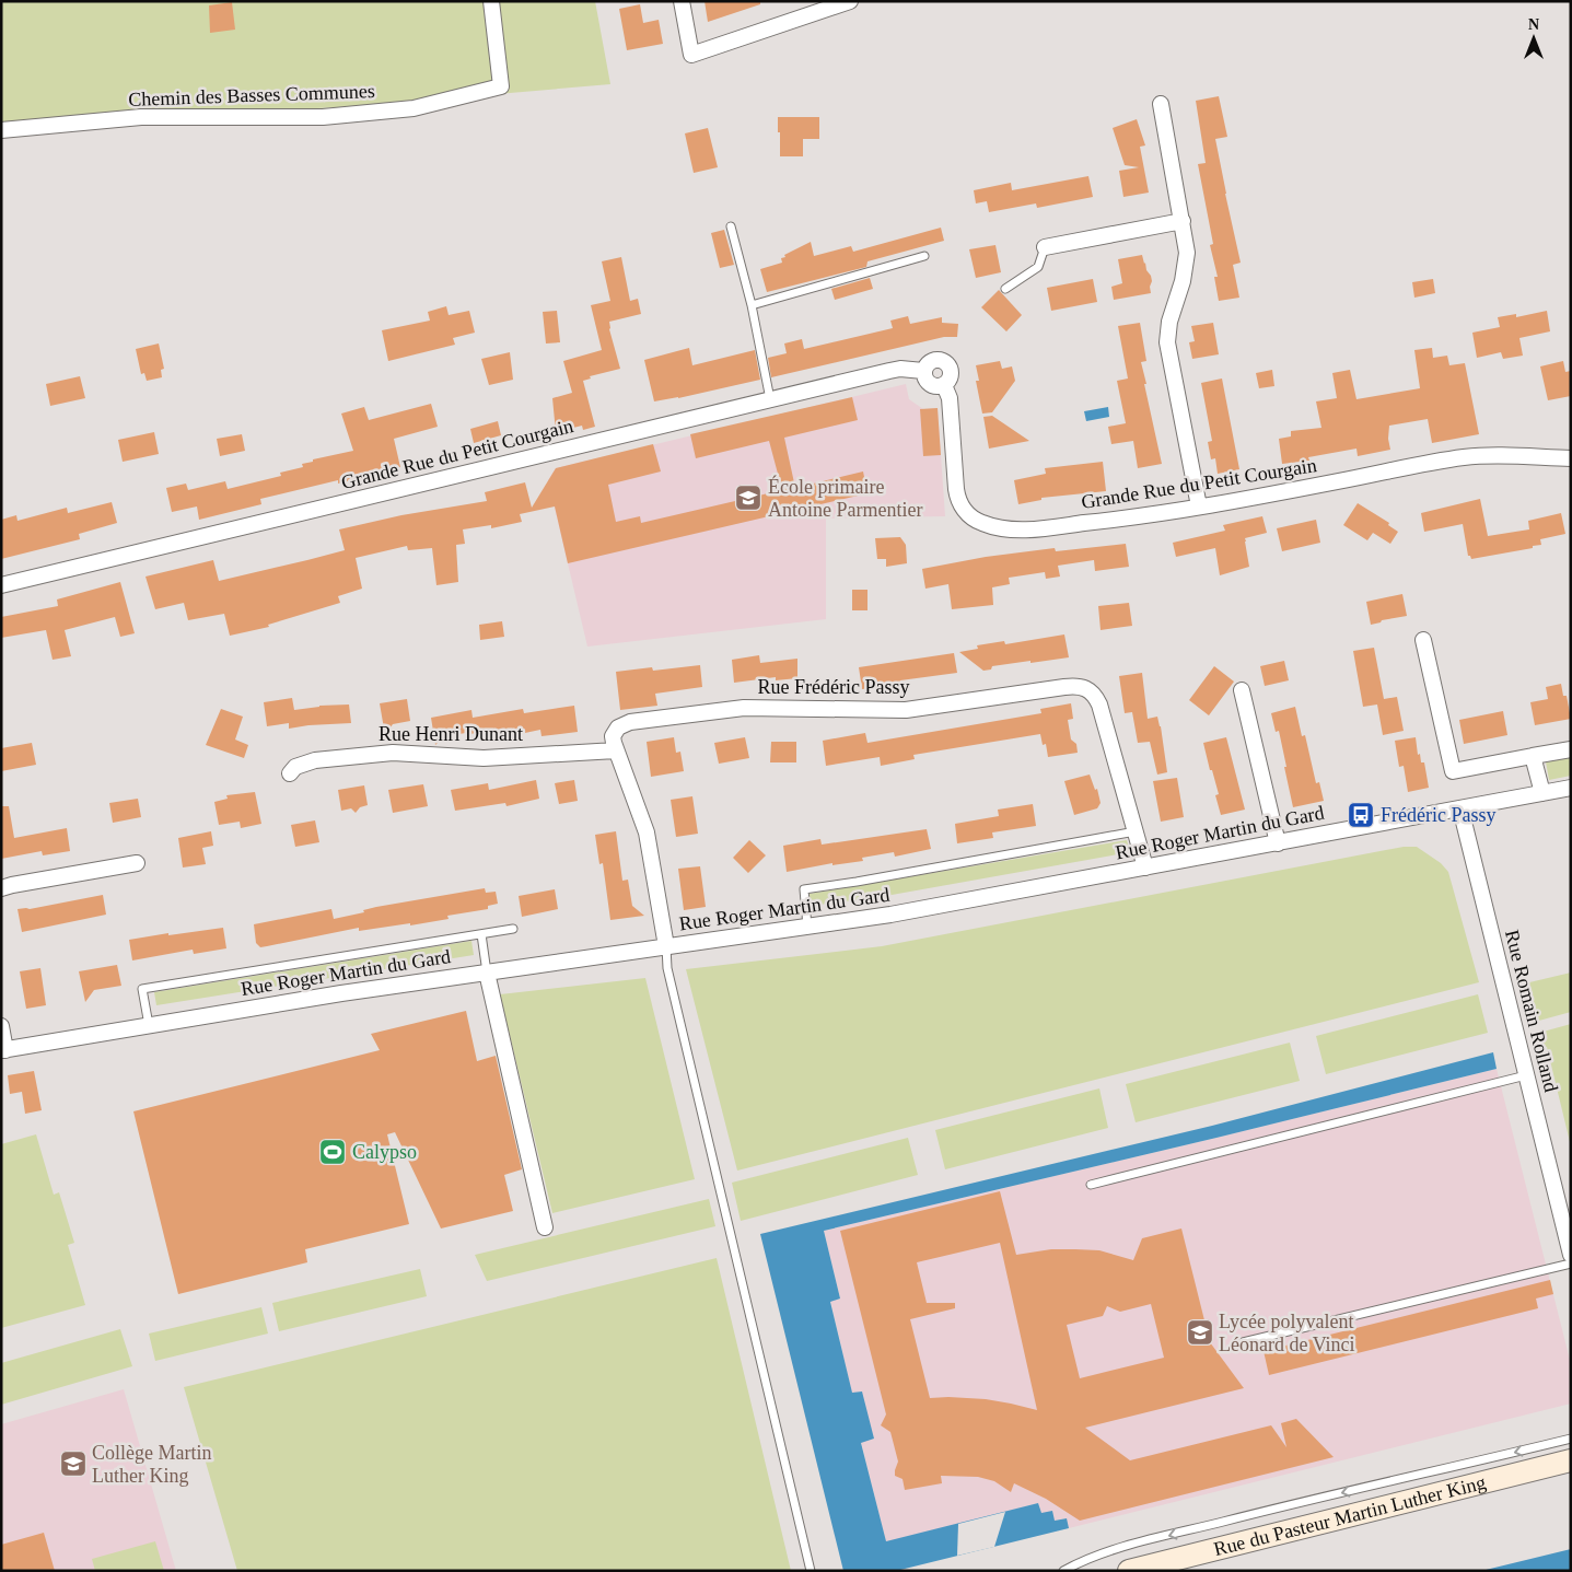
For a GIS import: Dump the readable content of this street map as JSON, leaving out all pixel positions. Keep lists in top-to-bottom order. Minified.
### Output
{"streets":{"street":["Chemin des Basses Communes","Grande Rue du Petit Courgain","Rue Frédéric Passy","Rue Henri Dunant","Rue Roger Martin du Gard","Rue Romain Rolland","Rue du Pasteur Martin Luther King"]},"crossings":[["Rue Frédéric Passy","Rue Henri Dunant"],["Rue Frédéric Passy","Rue Roger Martin du Gard"],["Rue Roger Martin du Gard","Rue Romain Rolland"]],"places":{"school or university":["École primaire Antoine Parmentier","Lycée polyvalent Léonard de Vinci","Collège Martin Luther King"],"bus stop":["Frédéric Passy"],"sports":["Calypso"]},"north":"top"}
